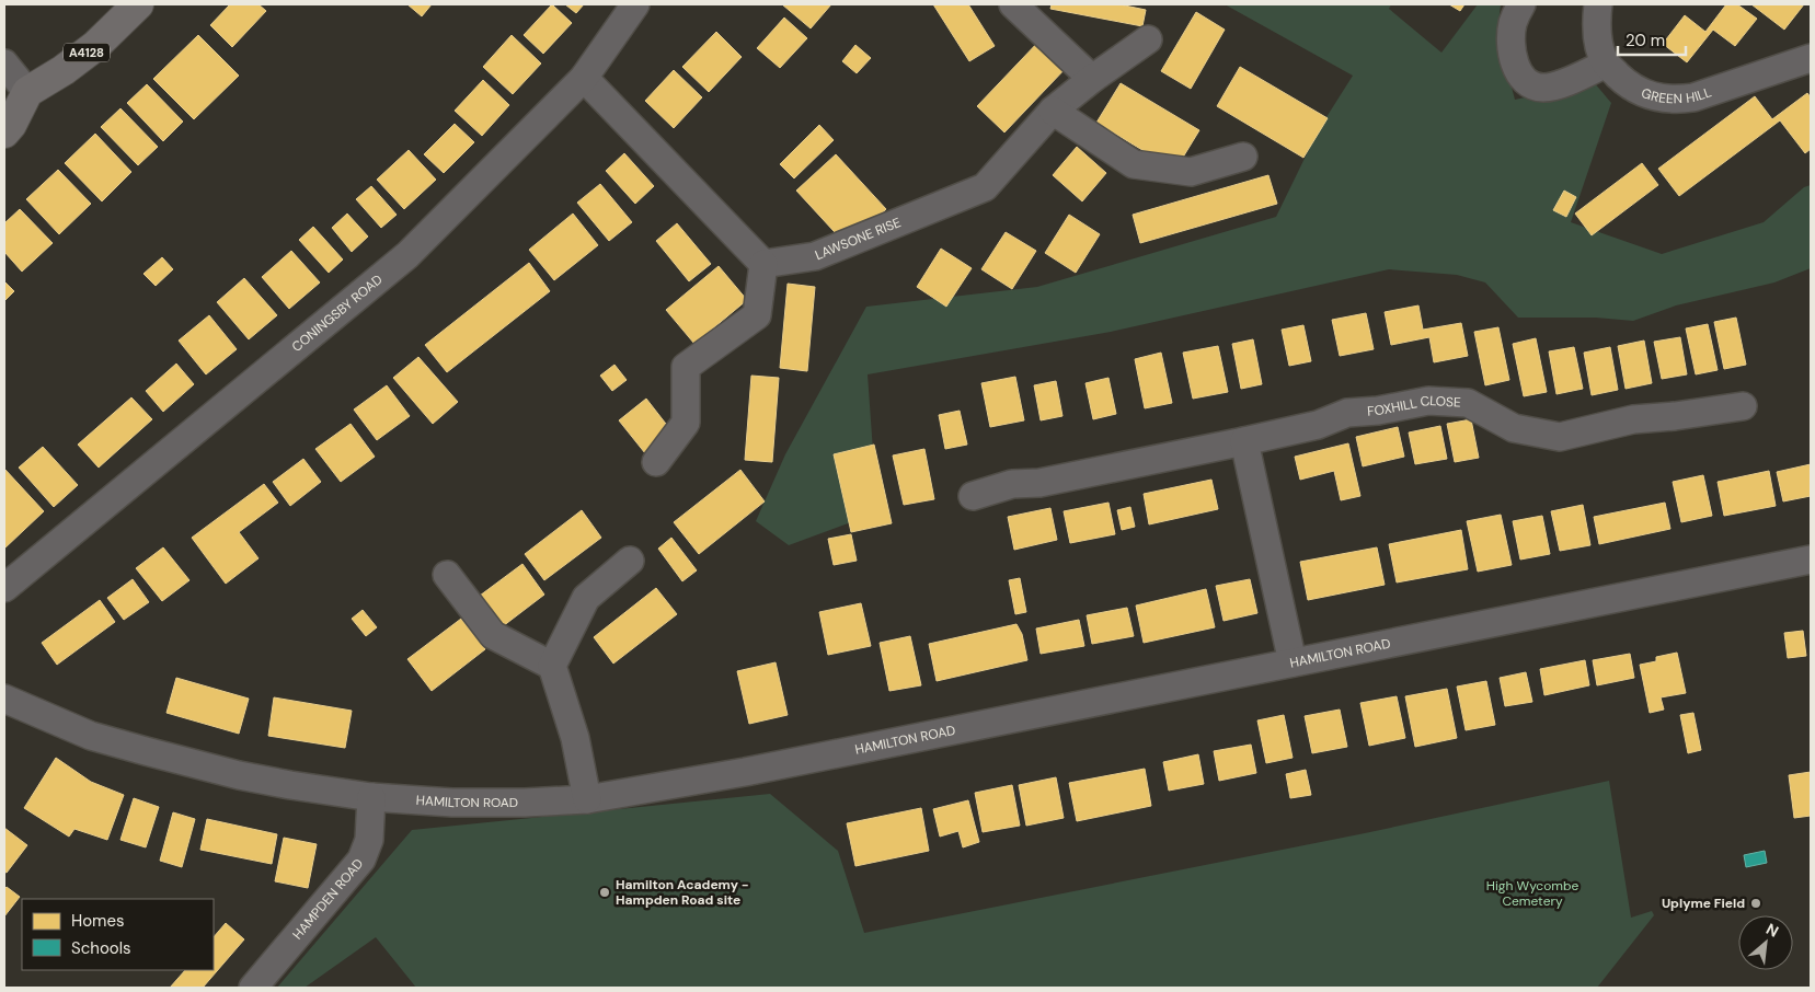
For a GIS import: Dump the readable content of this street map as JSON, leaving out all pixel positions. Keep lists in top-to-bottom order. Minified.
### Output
{"streets":{"main road":["A4128"],"street":["GREEN HILL","LAWSONE RISE","CONINGSBY ROAD","FOXHILL CLOSE","HAMILTON ROAD","HAMPDEN ROAD"]},"crossings":[["HAMILTON ROAD","HAMPDEN ROAD"]],"parks":["High Wycombe Cemetery"],"places":["Hamilton Academy - Hampden Road site","Uplyme Field"],"legend":["Homes","Schools"],"scale_bar":"20 m","north":"top right"}
